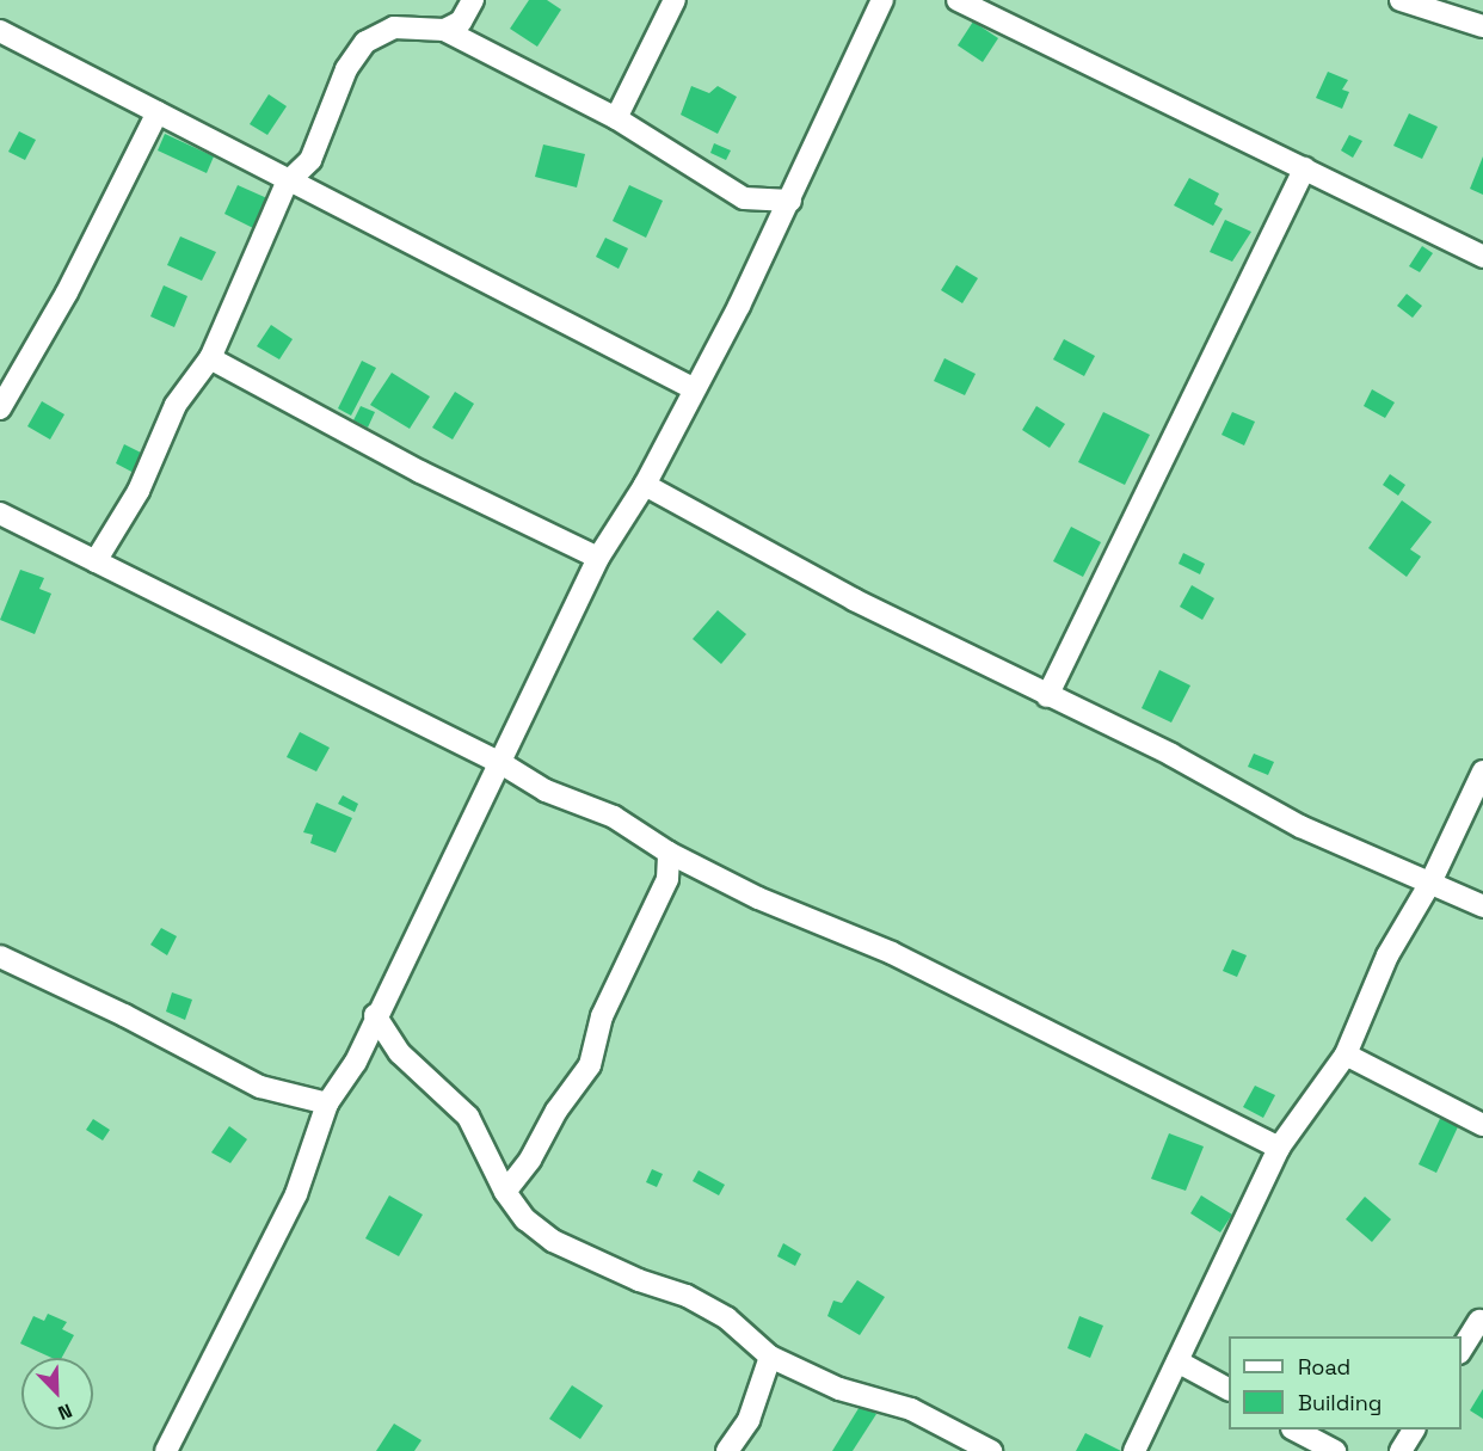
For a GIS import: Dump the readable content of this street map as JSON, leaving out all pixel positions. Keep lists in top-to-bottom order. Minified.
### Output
{"legend":["Road","Building"],"north":"bottom right"}
